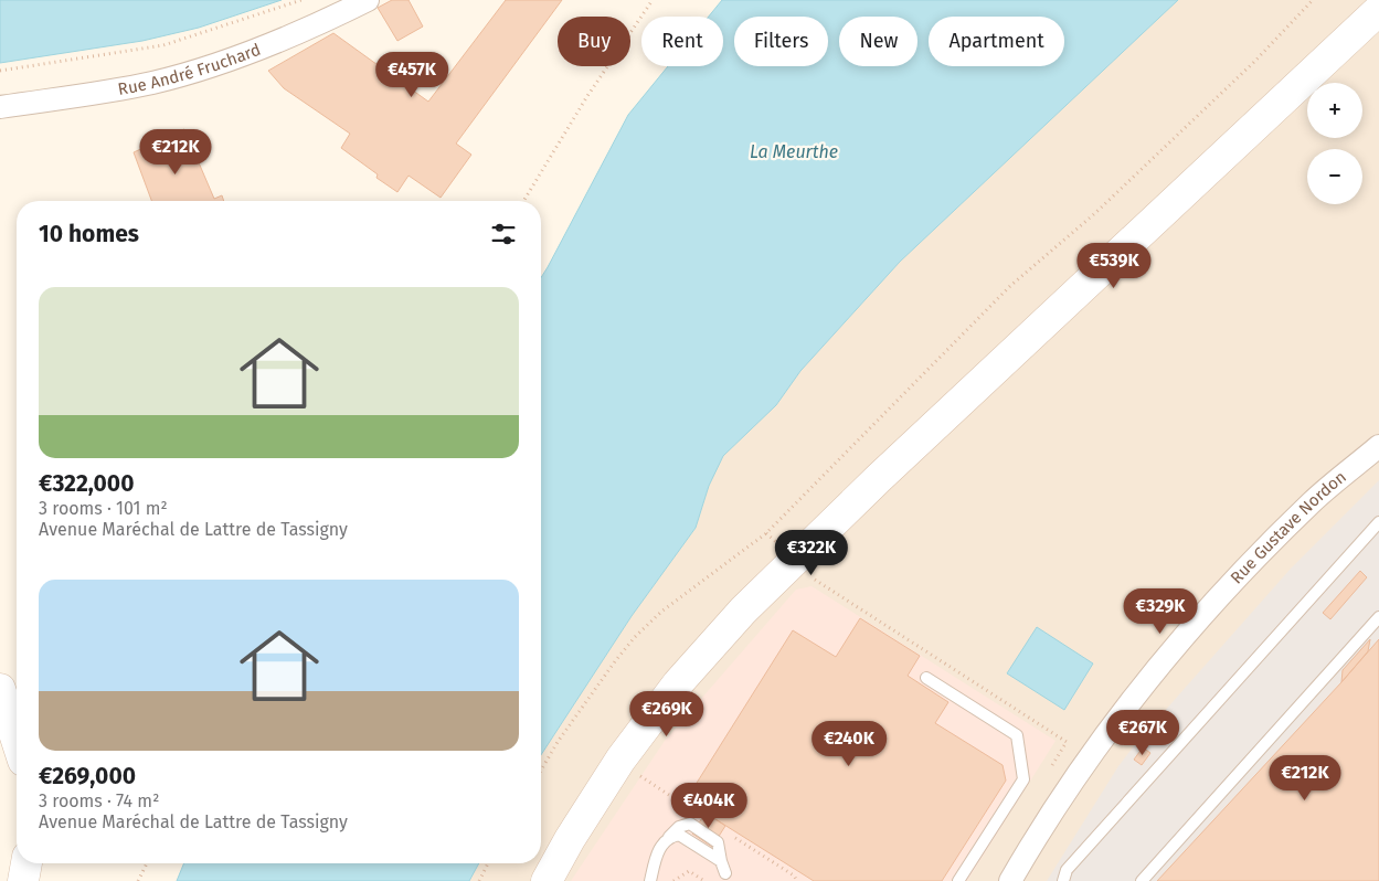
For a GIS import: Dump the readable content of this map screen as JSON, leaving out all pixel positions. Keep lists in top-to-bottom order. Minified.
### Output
{"streets":{"street":["Rue André Fruchard","Rue Gustave Nordon"]},"water":["La Meurthe"],"page":{"chip":["Buy","Rent","Filters","New","Apartment"],"price":["€457K","€212K","€539K","€322K","€329K","€269K","€267K","€240K","€212K","€404K"],"map_buttons":["+","−"],"heading":"10 homes","list":[{"name":"€322,000","note":"3 rooms · 101 m² · Avenue Maréchal de Lattre de Tassigny"},{"name":"€269,000","note":"3 rooms · 74 m² · Avenue Maréchal de Lattre de Tassigny"}]}}
